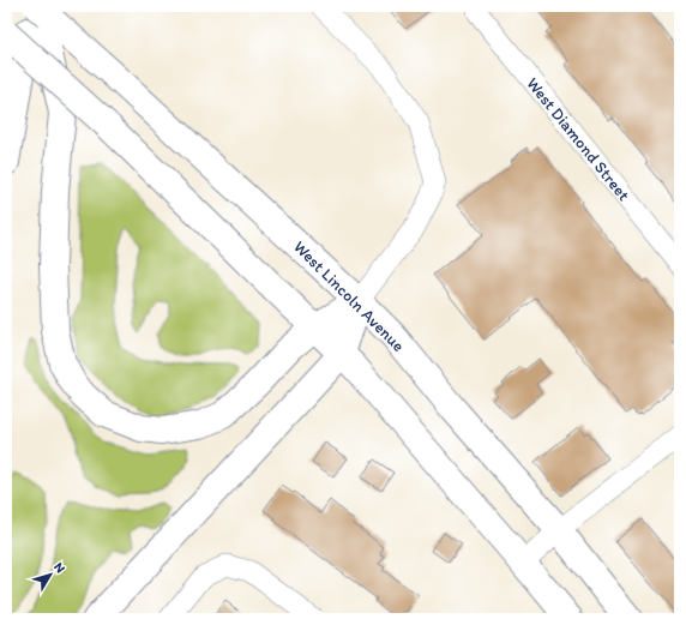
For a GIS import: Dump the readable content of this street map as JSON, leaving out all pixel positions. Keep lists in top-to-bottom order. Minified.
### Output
{"streets":{"main road":["West Lincoln Avenue"],"street":["West Diamond Street"]},"north":"top right"}
